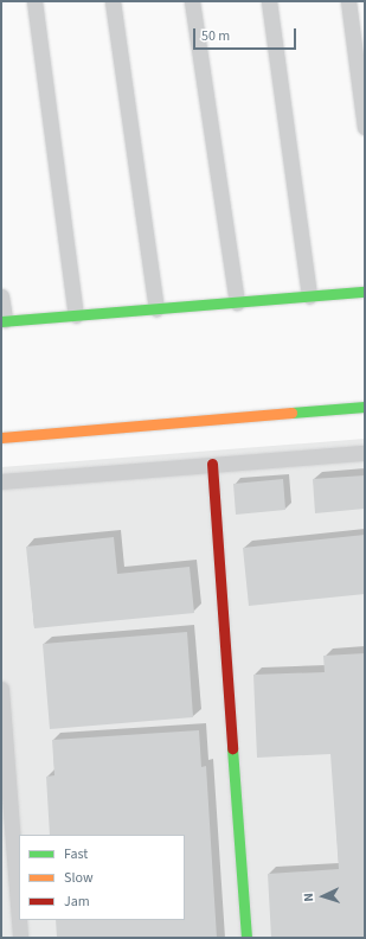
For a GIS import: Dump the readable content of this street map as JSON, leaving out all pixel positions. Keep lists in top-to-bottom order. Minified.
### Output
{"legend":["Fast","Slow","Jam"],"scale_bar":"50 m","north":"left"}
